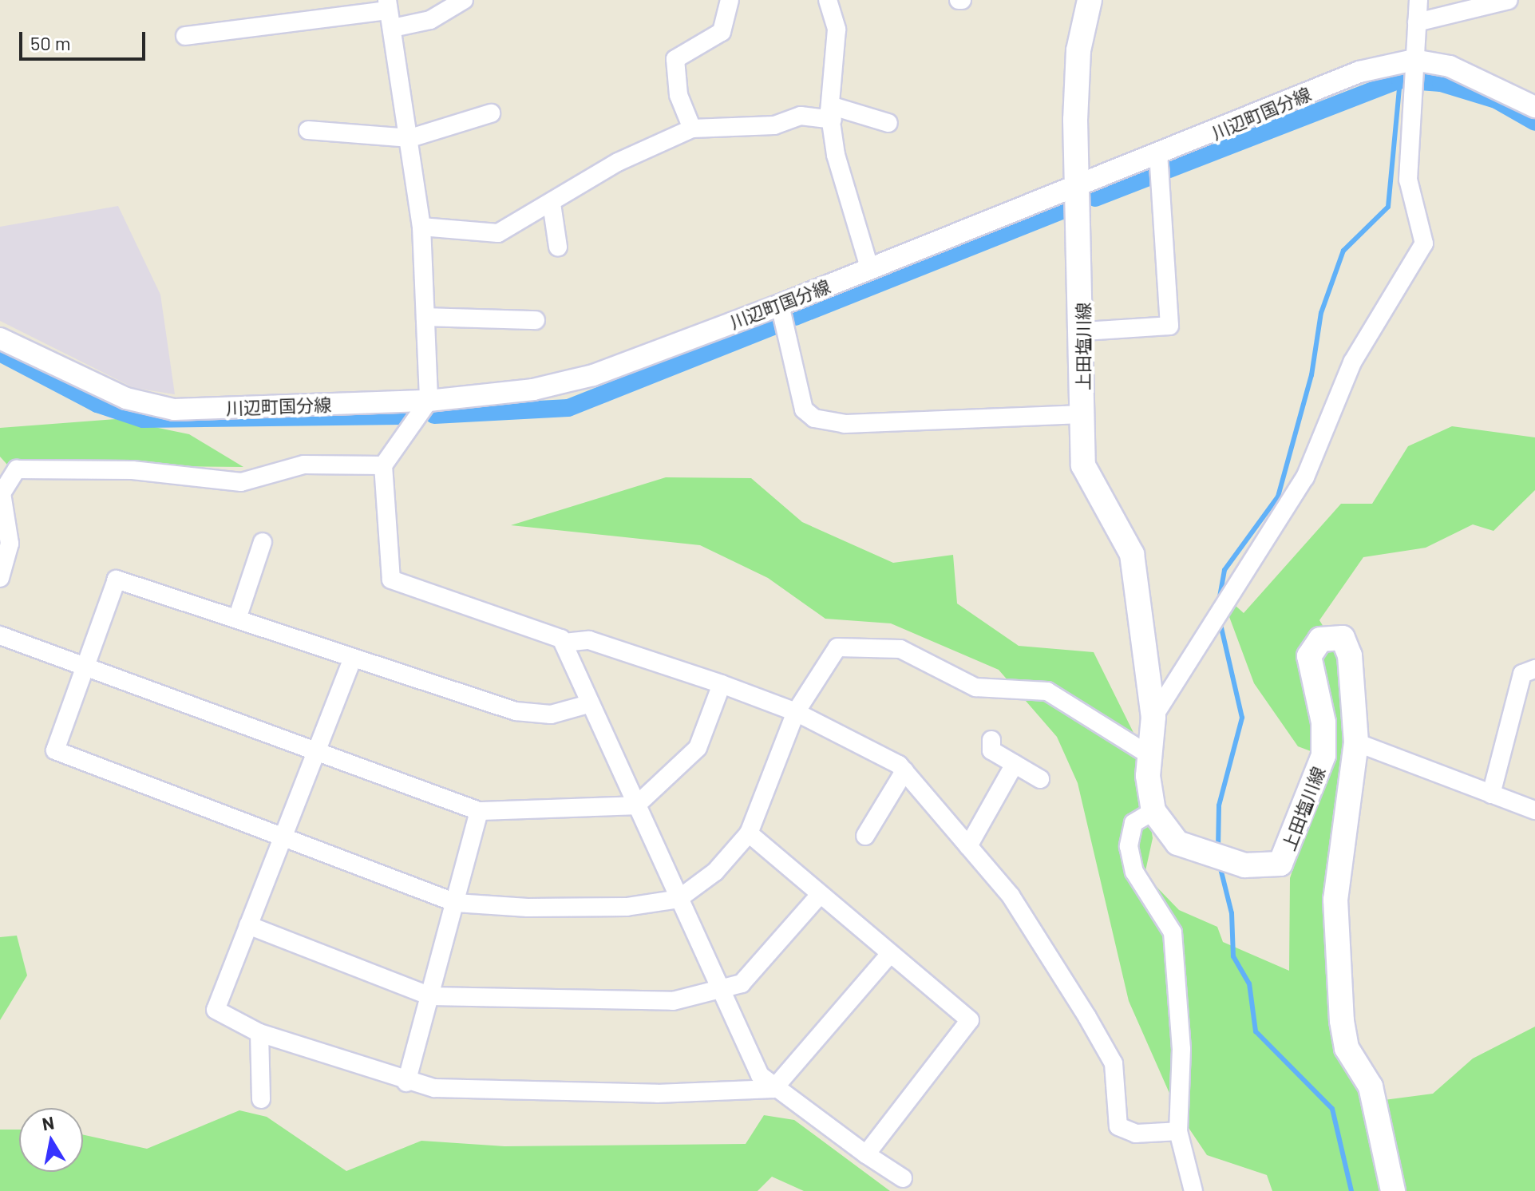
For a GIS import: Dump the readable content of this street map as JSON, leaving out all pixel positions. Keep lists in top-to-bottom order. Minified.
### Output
{"streets":{"main road":["上田塩川線"],"street":["川辺町国分線"]},"crossings":[["川辺町国分線","上田塩川線"]],"scale_bar":"50 m","north":"top"}
